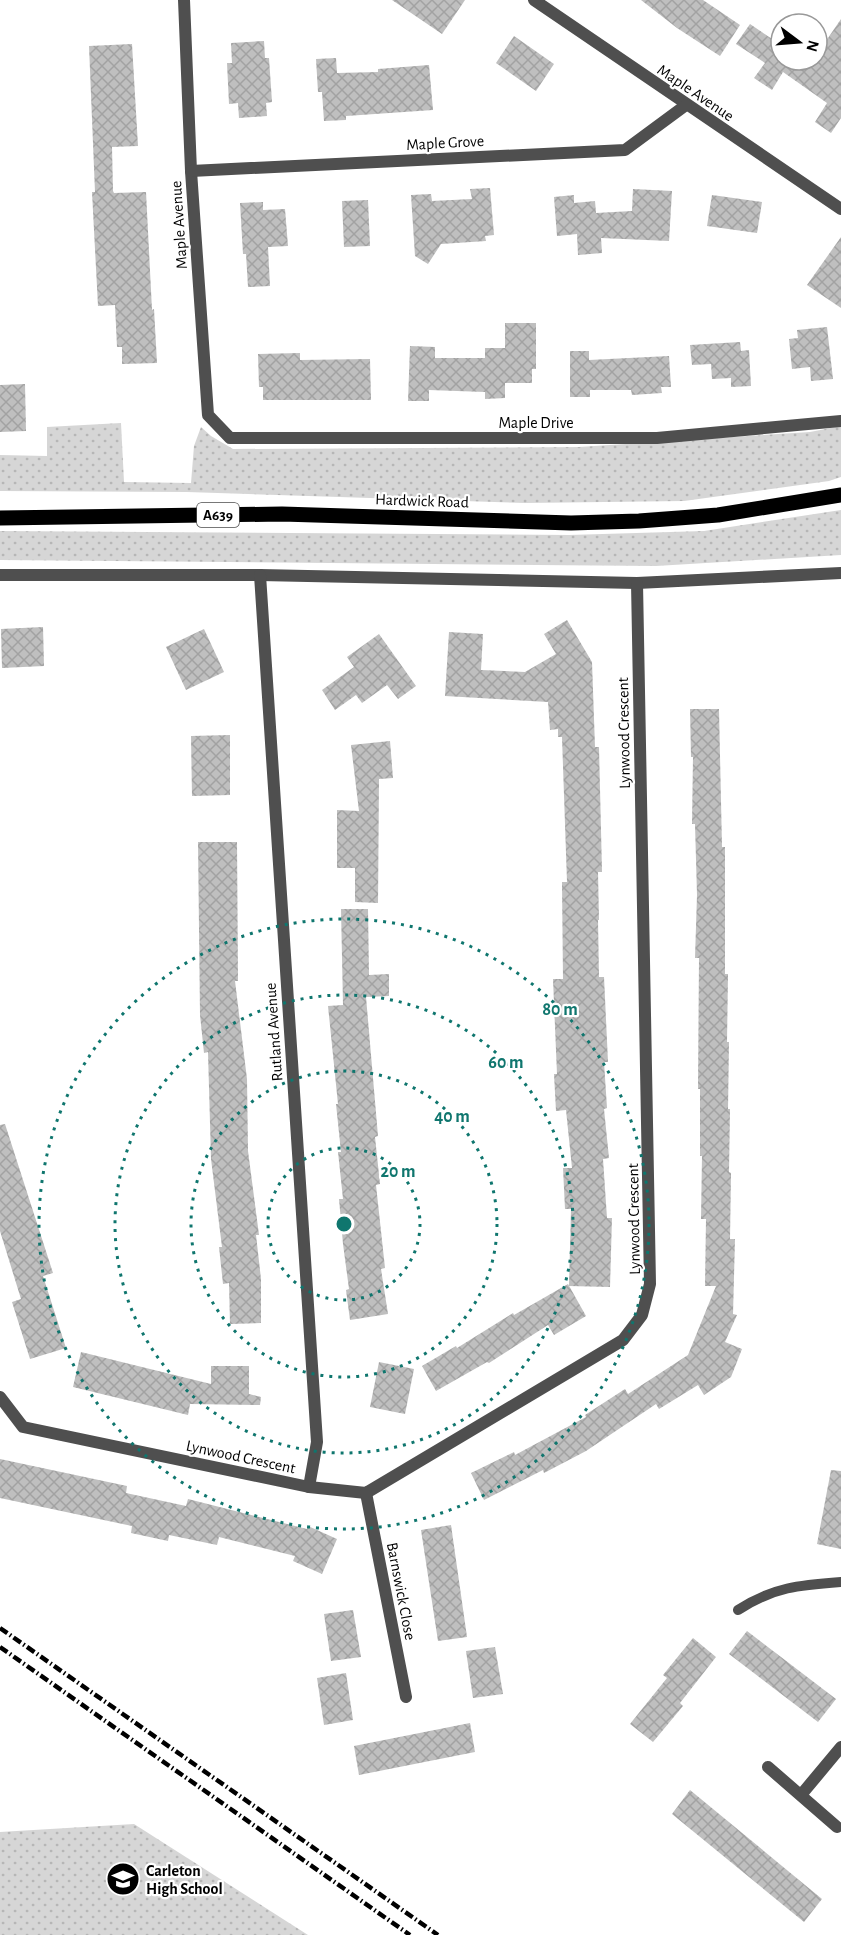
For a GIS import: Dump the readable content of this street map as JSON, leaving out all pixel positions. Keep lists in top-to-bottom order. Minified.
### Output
{"streets":{"main road":["Hardwick Road","A639"],"street":["Maple Avenue","Maple Grove","Maple Drive","Lynwood Crescent","Rutland Avenue","Barnswick Close"]},"crossings":[["Maple Avenue","Maple Grove"],["Maple Avenue","Maple Drive"],["Lynwood Crescent","Rutland Avenue"],["Lynwood Crescent","Barnswick Close"]],"places":{"school or university":["Carleton High School"]},"north":"right","rings":["80 m","60 m","40 m","20 m"]}
